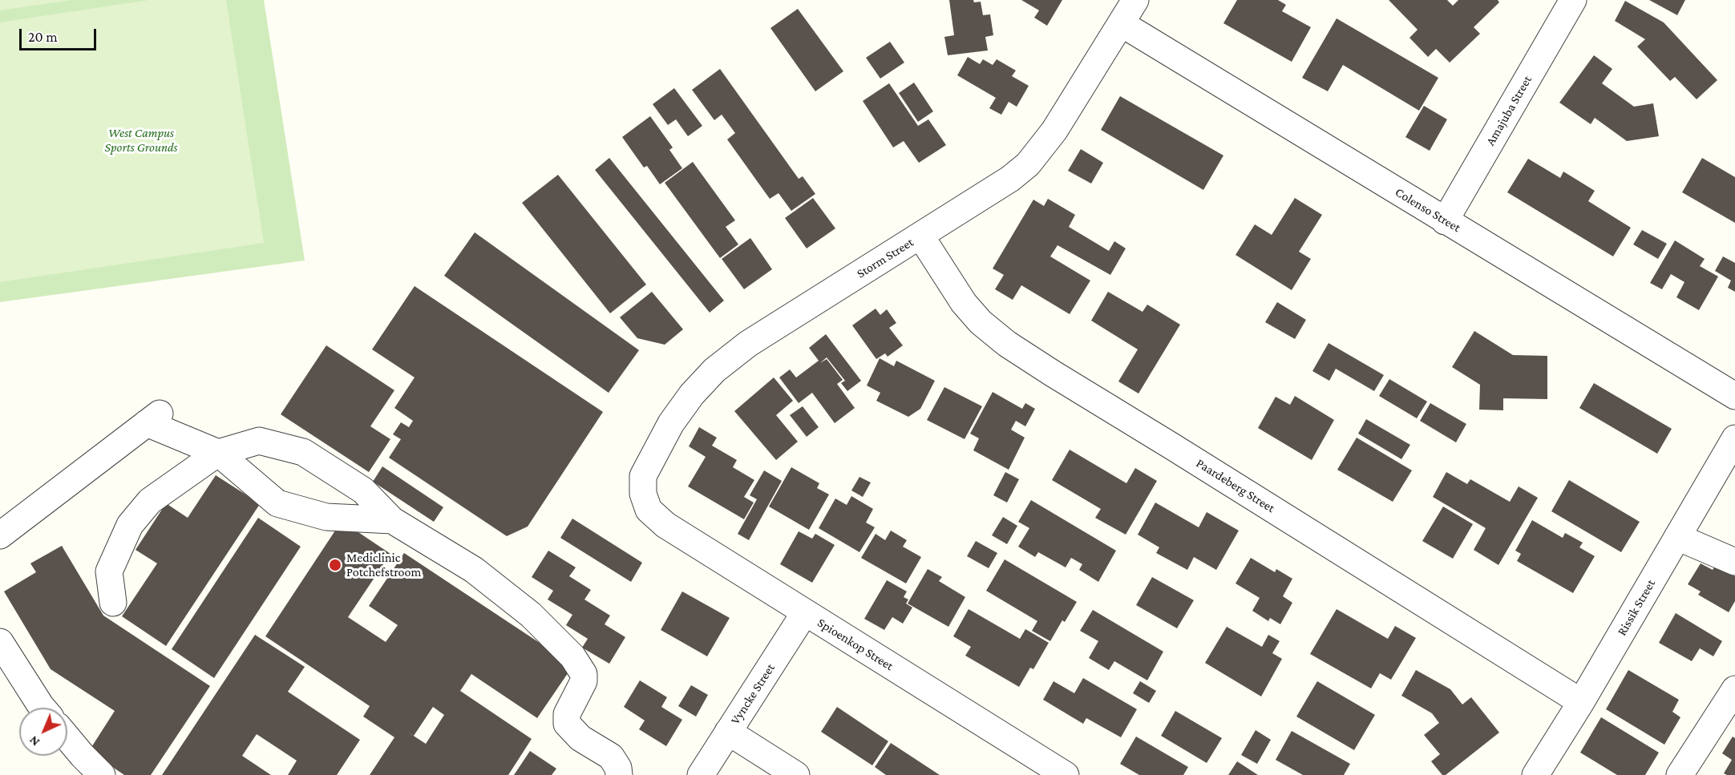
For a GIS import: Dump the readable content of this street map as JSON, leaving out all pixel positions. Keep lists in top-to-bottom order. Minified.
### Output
{"streets":{"street":["Amajuba Street","Colenso Street","Storm Street","Paardeberg Street","Rissik Street","Spioenkop Street","Vyncke Street"]},"crossings":[["Amajuba Street","Colenso Street"],["Colenso Street","Storm Street"],["Storm Street","Paardeberg Street"],["Storm Street","Spioenkop Street"],["Paardeberg Street","Rissik Street"],["Spioenkop Street","Vyncke Street"]],"parks":["West Campus Sports Grounds"],"places":["Mediclinic Potchefstroom"],"scale_bar":"20 m","north":"bottom left"}
